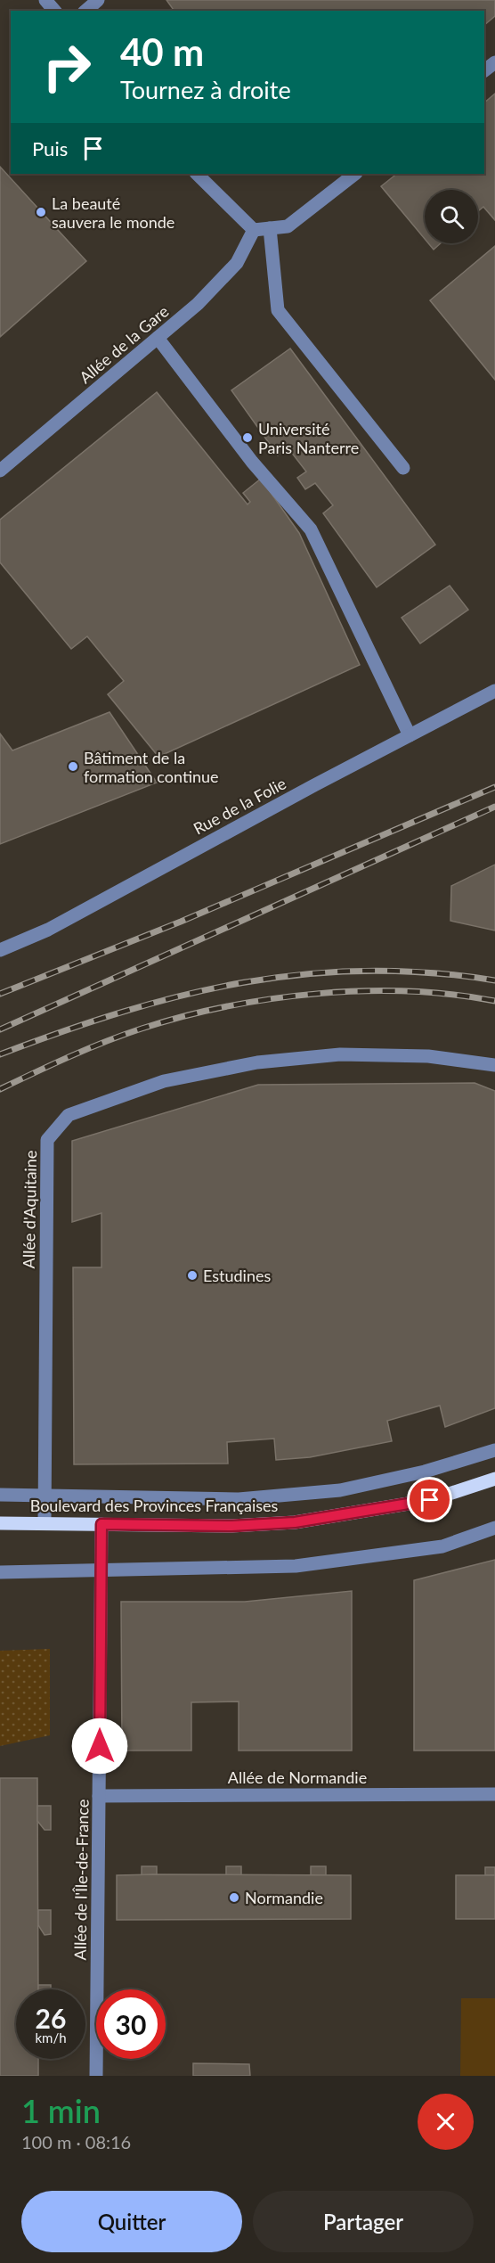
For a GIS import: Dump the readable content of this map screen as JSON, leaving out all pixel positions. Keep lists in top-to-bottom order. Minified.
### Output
{"streets":{"main road":["Boulevard des Provinces Françaises"],"street":["Allée de la Gare","Rue de la Folie","Allée d'Aquitaine","Allée de Normandie","Allée de l'Île-de-France"]},"crossings":[["Allée d'Aquitaine","Boulevard des Provinces Françaises"],["Boulevard des Provinces Françaises","Allée de l'Île-de-France"],["Allée de Normandie","Allée de l'Île-de-France"]],"places":["La beauté sauvera le monde","Université Paris Nanterre","Bâtiment de la formation continue","Estudines","Normandie"],"page":{"turn":["40 m","Tournez à droite"],"then":"Puis","speed":"26 km/h","limit":"30","heading":["1 min","100 m · 08:16"],"buttons":["Quitter","Partager"]}}
